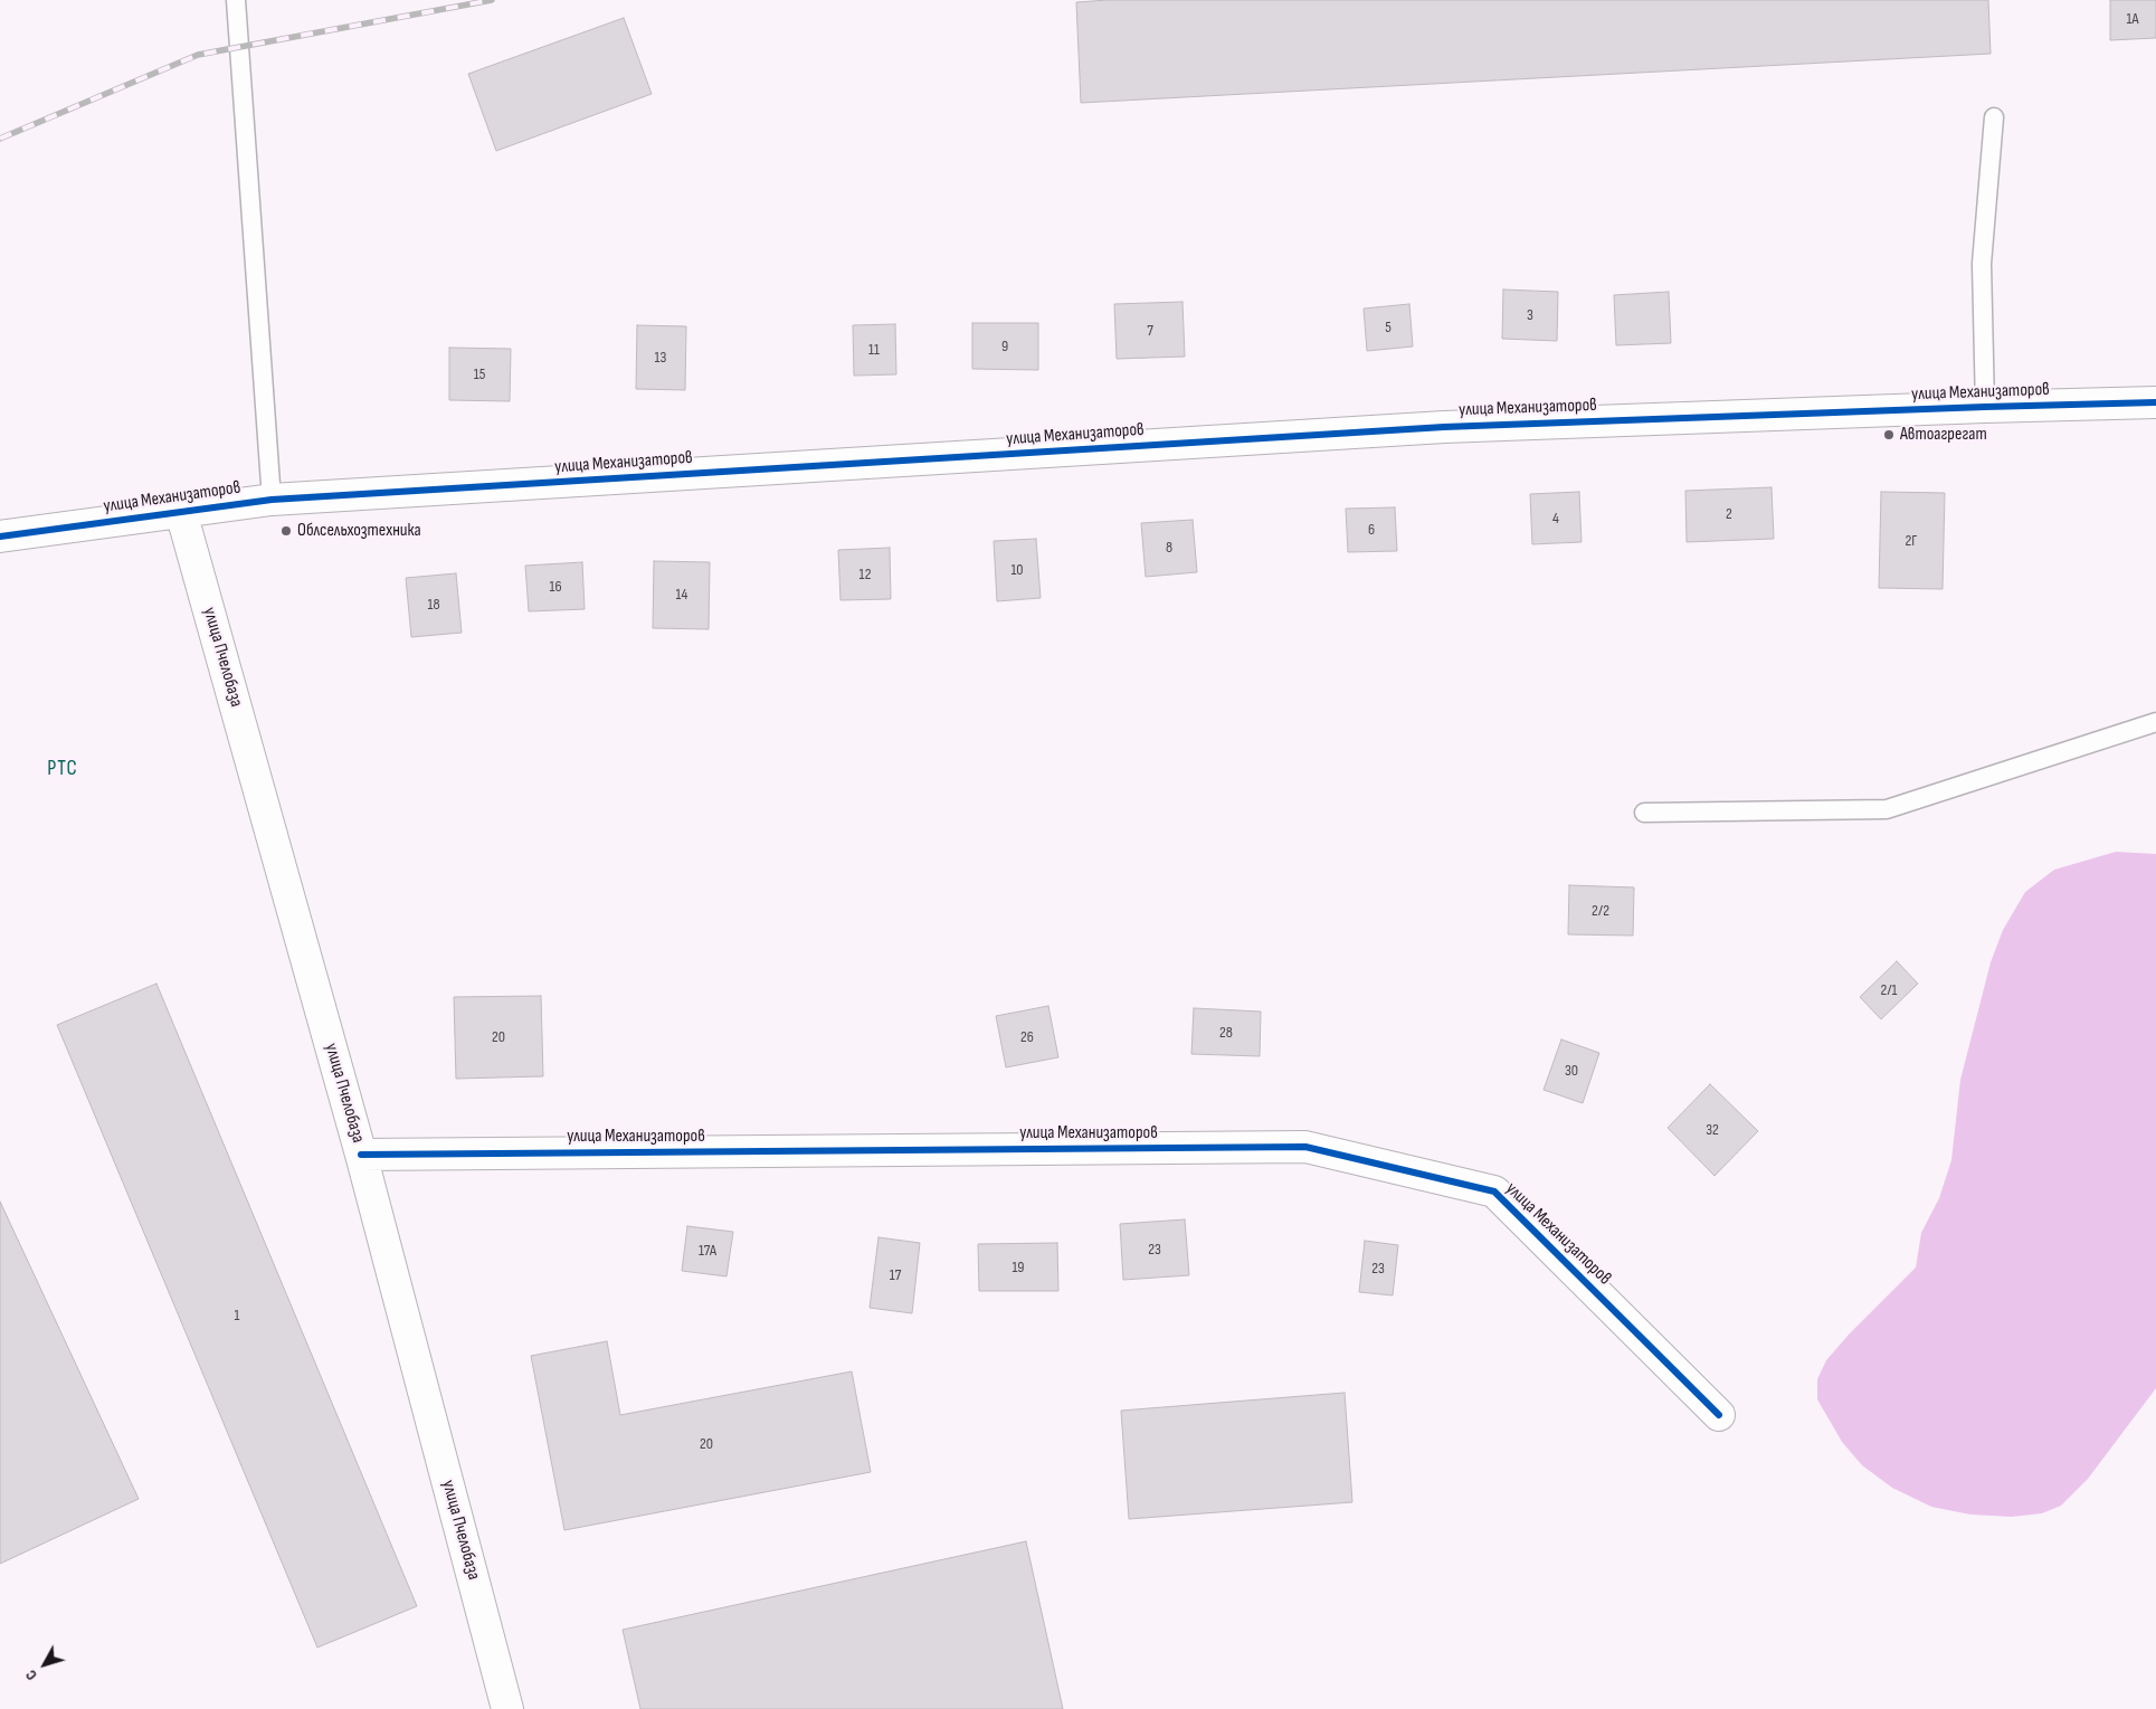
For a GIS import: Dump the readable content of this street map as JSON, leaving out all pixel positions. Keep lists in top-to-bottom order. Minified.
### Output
{"streets":{"street":["улица Механизаторов","улица Пчелобаза"]},"crossings":[["улица Механизаторов","улица Пчелобаза"]],"districts":["РТС"],"places":["Автоагрегат","Облсельхозтехника"],"house_numbers":["1А","3","5","7","9","11","13","15","2","4","6","2Г","8","10","12","16","14","18","2/2","2/1","28","20","26","30","32","23","17А","19","23","17","1","20"],"north":"bottom left"}
